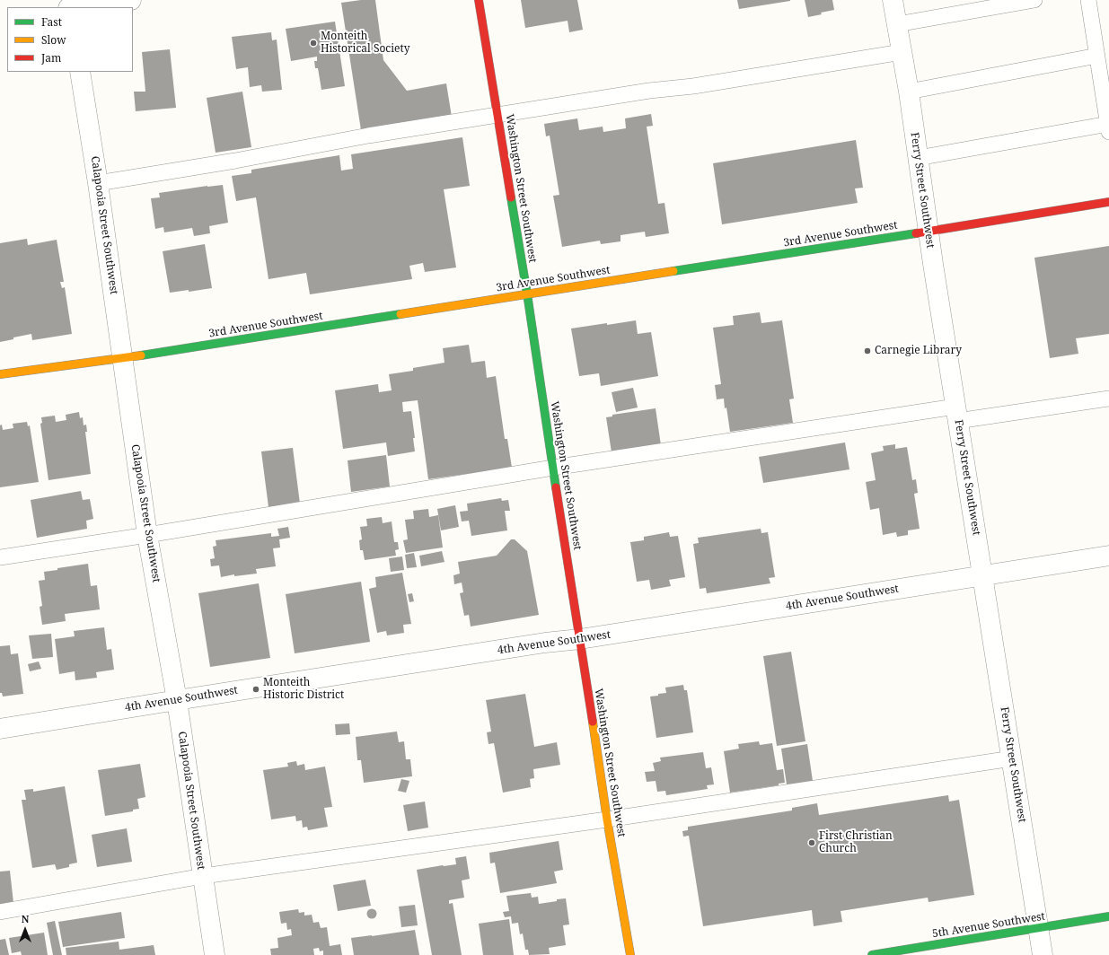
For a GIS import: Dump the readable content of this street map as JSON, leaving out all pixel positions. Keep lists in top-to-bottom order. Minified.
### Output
{"streets":{"street":["Washington Street Southwest","Ferry Street Southwest","Calapooia Street Southwest","3rd Avenue Southwest","4th Avenue Southwest","5th Avenue Southwest"]},"crossings":[["Washington Street Southwest","3rd Avenue Southwest"],["Washington Street Southwest","4th Avenue Southwest"],["Ferry Street Southwest","3rd Avenue Southwest"],["Ferry Street Southwest","4th Avenue Southwest"],["Ferry Street Southwest","5th Avenue Southwest"],["Calapooia Street Southwest","3rd Avenue Southwest"],["Calapooia Street Southwest","4th Avenue Southwest"]],"places":["Monteith Historical Society","Carnegie Library","Monteith Historic District","First Christian Church"],"legend":["Fast","Slow","Jam"],"north":"top"}
